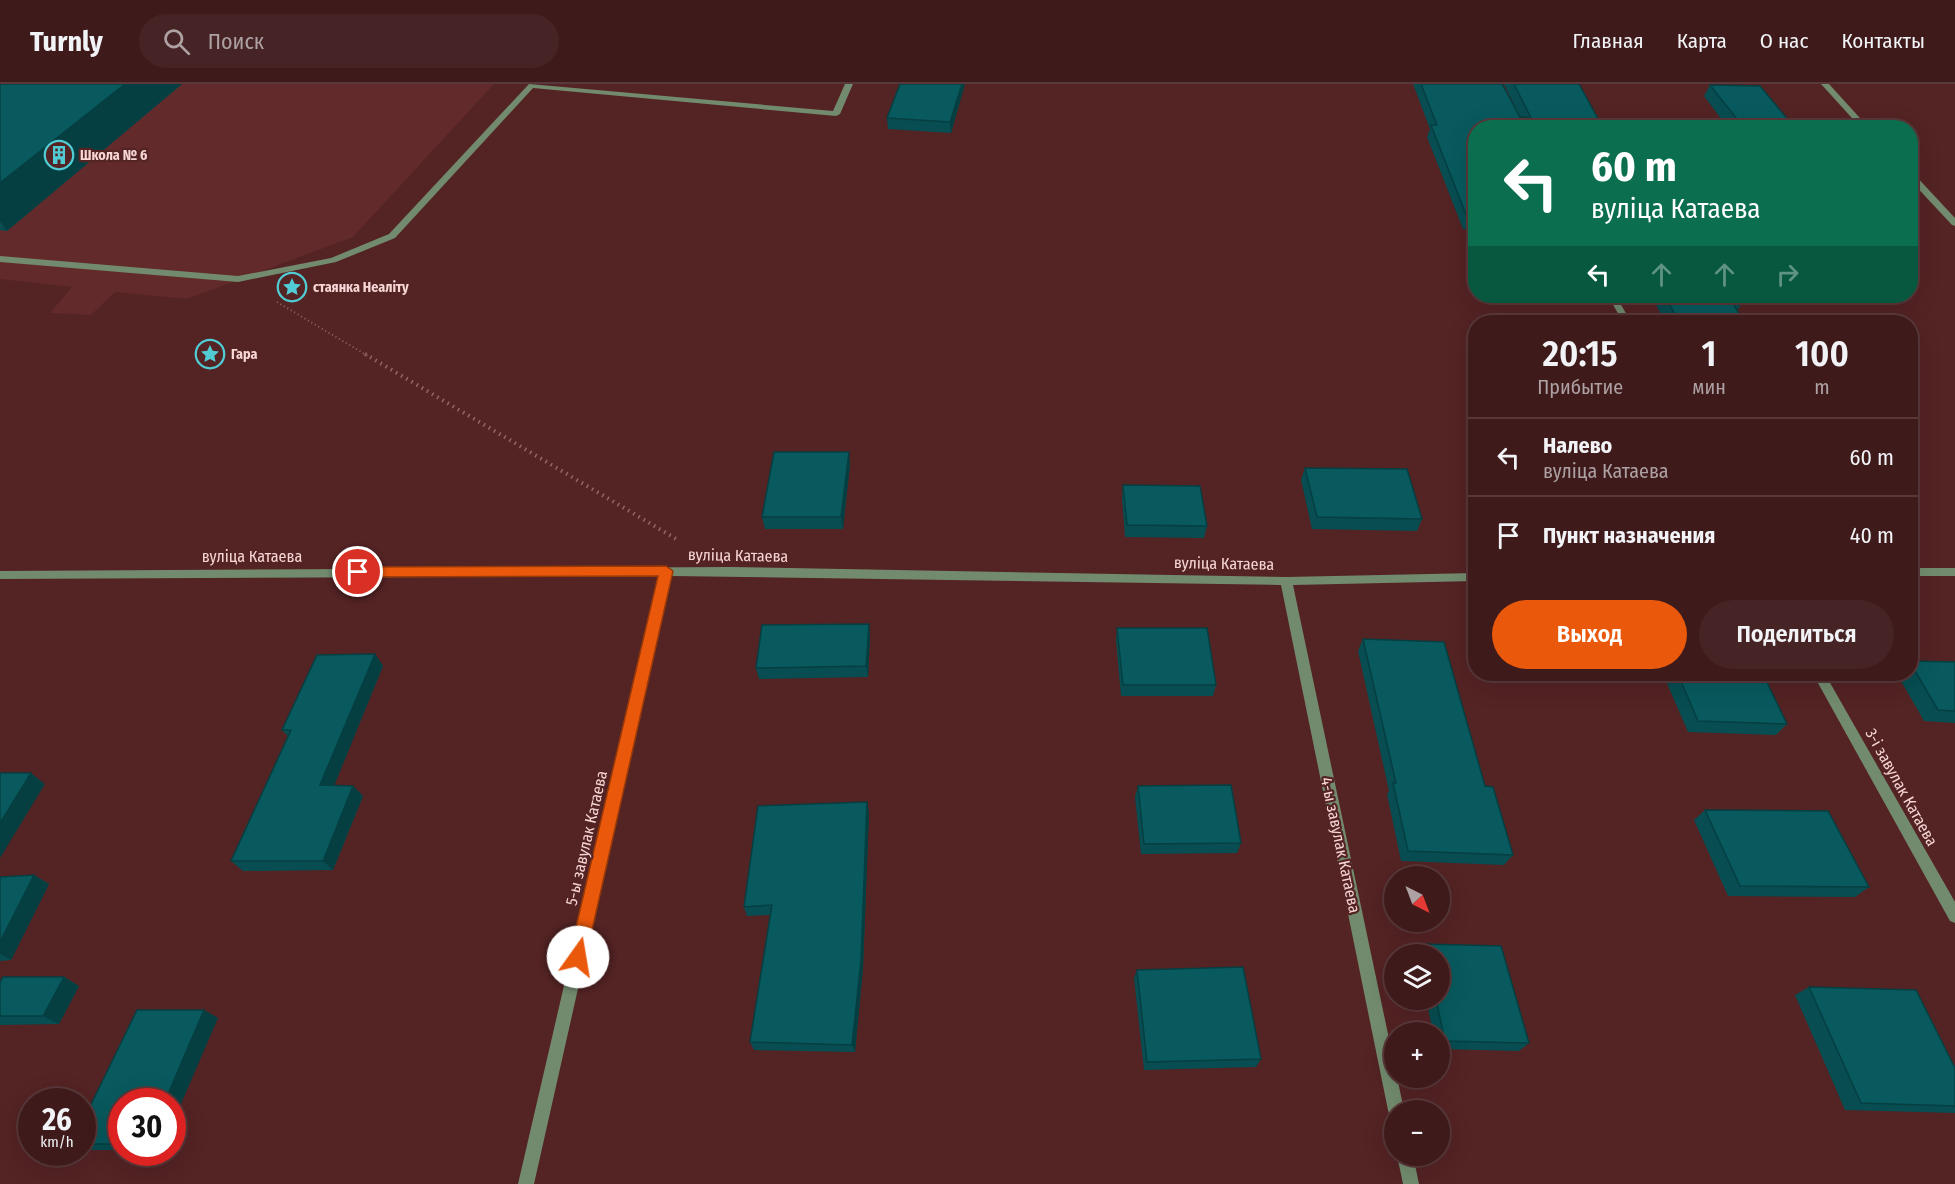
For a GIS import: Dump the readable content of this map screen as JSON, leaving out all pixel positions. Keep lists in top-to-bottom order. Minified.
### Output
{"streets":{"street":["вуліца Катаева","3-і завулак Катаева","5-ы завулак Катаева","4-ы завулак Катаева"]},"crossings":[["вуліца Катаева","5-ы завулак Катаева"],["вуліца Катаева","4-ы завулак Катаева"]],"places":{"building":["Школа № 6"],"place":["стаянка Неаліту","Гара"]},"north":"bottom right","page":{"header":"Turnly","search":"Поиск","nav":["Главная","Карта","О нас","Контакты"],"turn":["60 m","вуліца Катаева"],"eta":["20:15","Прибытие","1","мин","100","m"],"list":[{"name":"Налево","note":"вуліца Катаева","value":"60 m"},{"name":"Пункт назначения","value":"40 m"}],"buttons":["Выход","Поделиться"],"map_buttons":["+","−"],"speed":"26 km/h","limit":"30"}}
